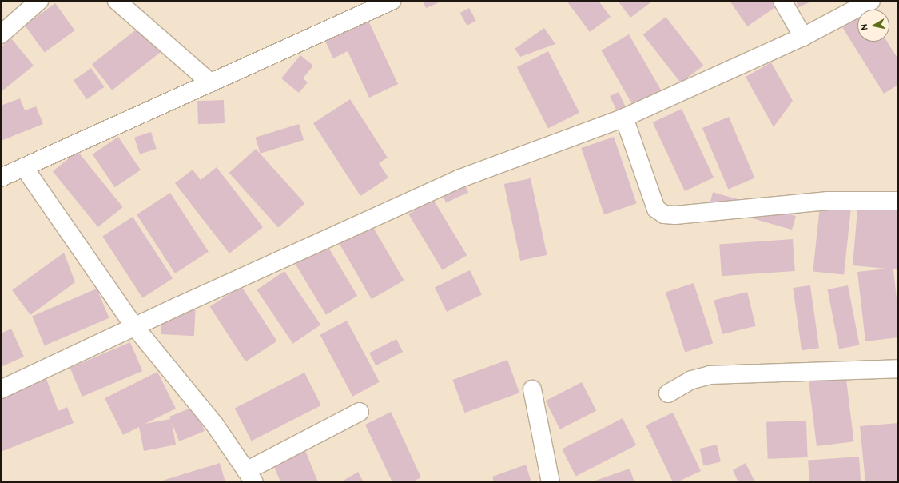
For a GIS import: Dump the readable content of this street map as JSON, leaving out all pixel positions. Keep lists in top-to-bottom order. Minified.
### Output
{"north":"left"}
